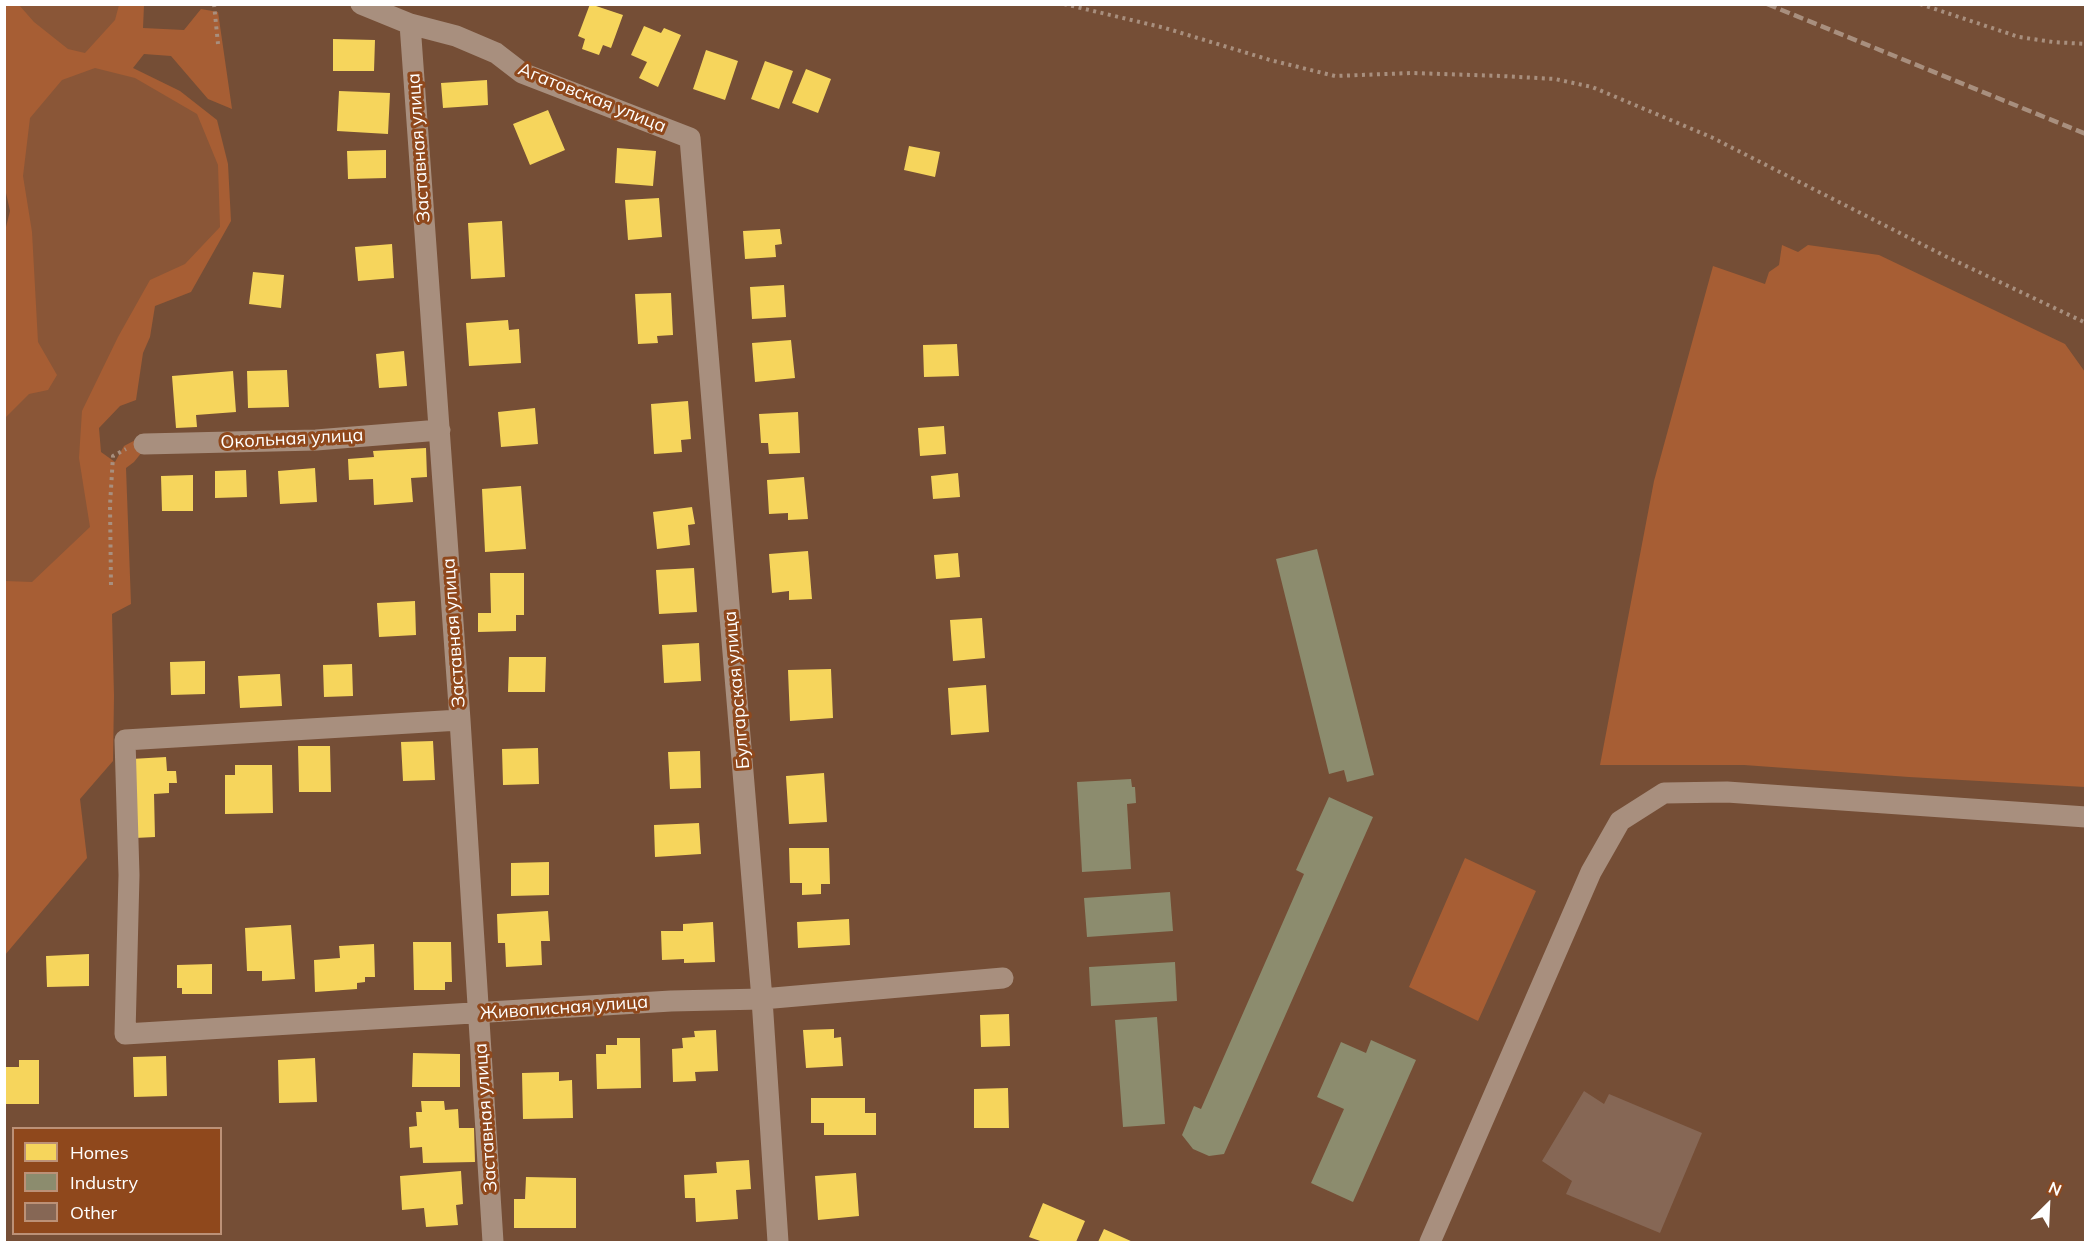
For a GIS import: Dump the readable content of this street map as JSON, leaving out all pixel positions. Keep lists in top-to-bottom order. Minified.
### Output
{"streets":{"street":["Агатовская улица","Заставная улица","Окольная улица","Булгарская улица","Живописная улица"]},"crossings":[["Агатовская улица","Заставная улица"],["Агатовская улица","Булгарская улица"],["Заставная улица","Окольная улица"],["Заставная улица","Живописная улица"],["Булгарская улица","Живописная улица"]],"legend":["Homes","Industry","Other"],"north":"top right"}
